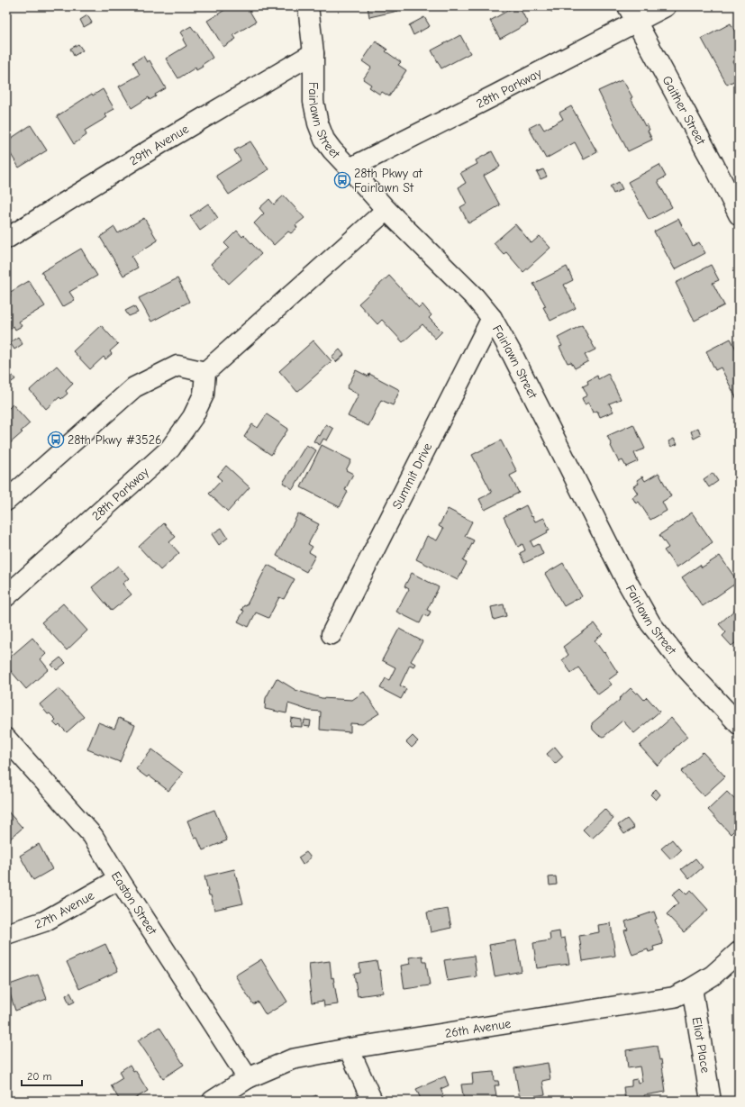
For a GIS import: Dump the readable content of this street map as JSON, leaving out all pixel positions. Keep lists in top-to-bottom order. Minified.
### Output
{"streets":{"street":["28th Parkway","Gaither Street","Fairlawn Street","29th Avenue","Summit Drive","Easton Street","27th Avenue","26th Avenue","Eliot Place"]},"crossings":[["28th Parkway","Gaither Street"],["28th Parkway","Fairlawn Street"],["Fairlawn Street","29th Avenue"],["Fairlawn Street","Summit Drive"],["Easton Street","27th Avenue"],["Easton Street","26th Avenue"],["26th Avenue","Eliot Place"]],"places":{"bus stop":["28th Pkwy at Fairlawn St","28th Pkwy #3526"]},"scale_bar":"20 m"}
